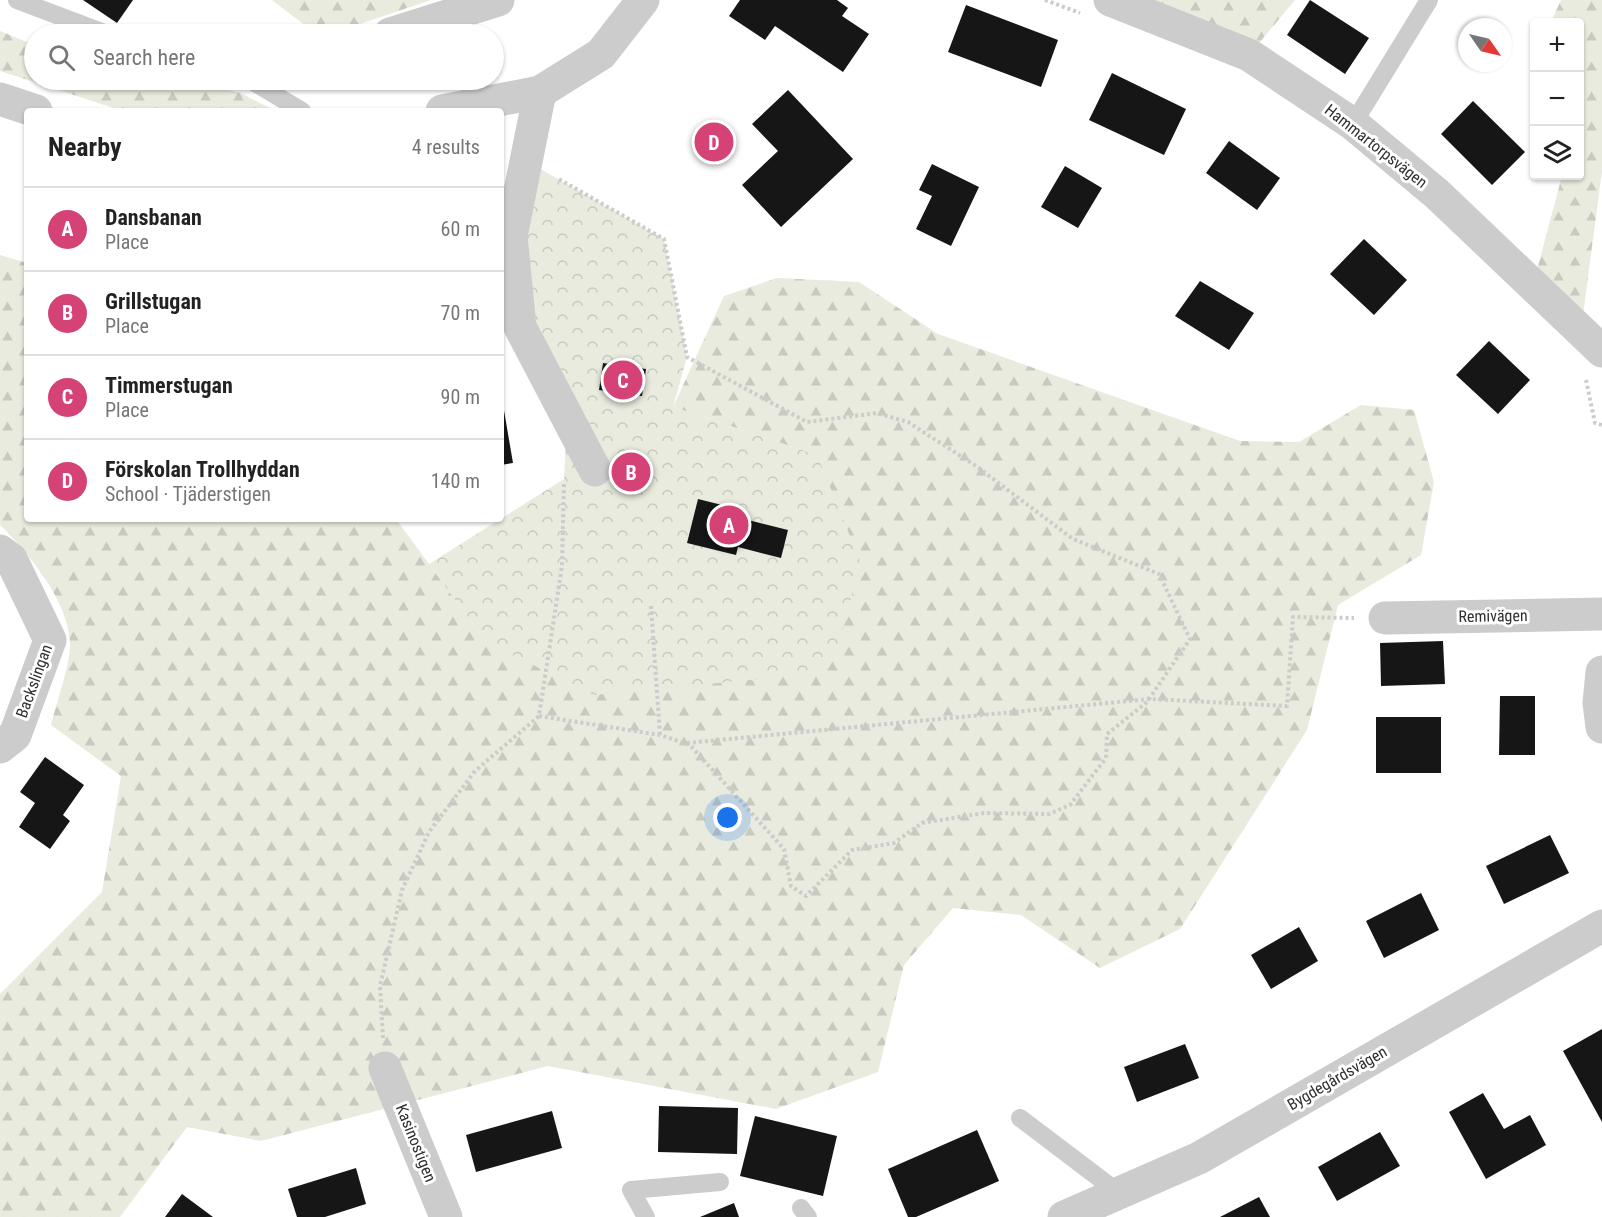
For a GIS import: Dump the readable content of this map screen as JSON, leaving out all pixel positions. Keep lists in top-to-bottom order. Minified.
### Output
{"streets":{"street":["Hammartorpsvägen","Remivägen","Backslingan","Bygdegårdsvägen","Kasinostigen"]},"north":"bottom right","page":{"map_buttons":["+","−"],"search":"Search here","heading":["Nearby","4 results"],"pins":["D","C","B","A"],"list":[{"mark":"A","name":"Dansbanan","note":"Place","value":"60 m"},{"mark":"B","name":"Grillstugan","note":"Place","value":"70 m"},{"mark":"C","name":"Timmerstugan","note":"Place","value":"90 m"},{"mark":"D","name":"Förskolan Trollhyddan","note":"School · Tjäderstigen","value":"140 m"}]}}
